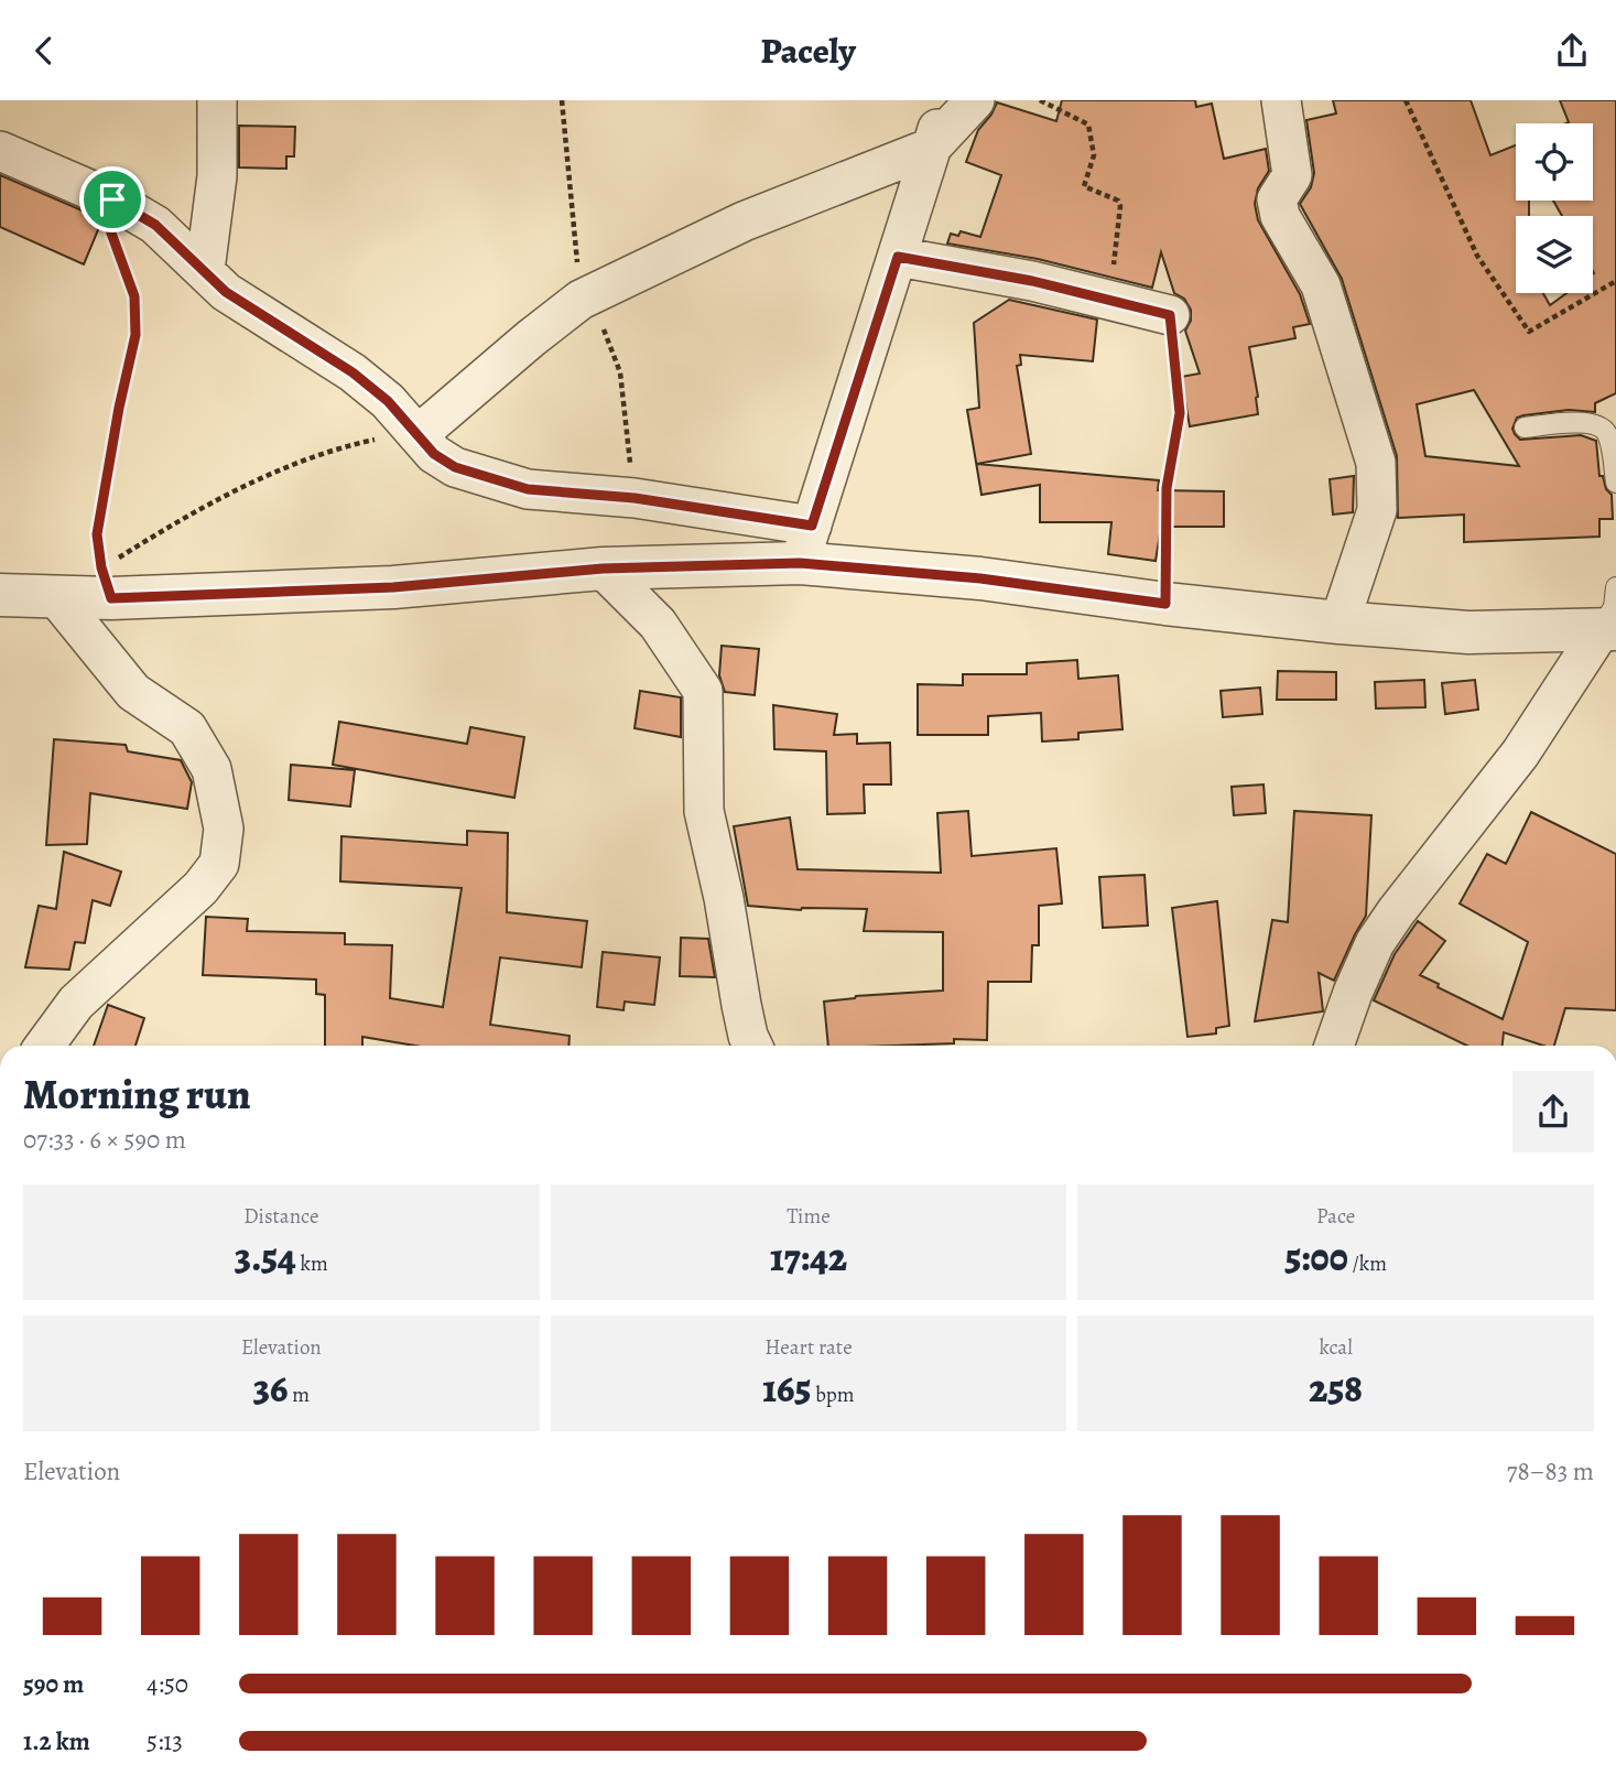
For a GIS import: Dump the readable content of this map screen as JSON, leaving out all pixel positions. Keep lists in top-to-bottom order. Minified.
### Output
{"page":{"header":"Pacely","heading":["Morning run","07:33 · 6 × 590 m"],"stats":[["Distance","3.54 km"],["Time","17:42"],["Pace","5:00 /km"],["Elevation","36 m"],["Heart rate","165 bpm"],["kcal","258"]],"chart":["Elevation","78–83 m"],"list":[{"name":"590 m","note":"4:50"},{"name":"1.2 km","note":"5:13"}]}}
